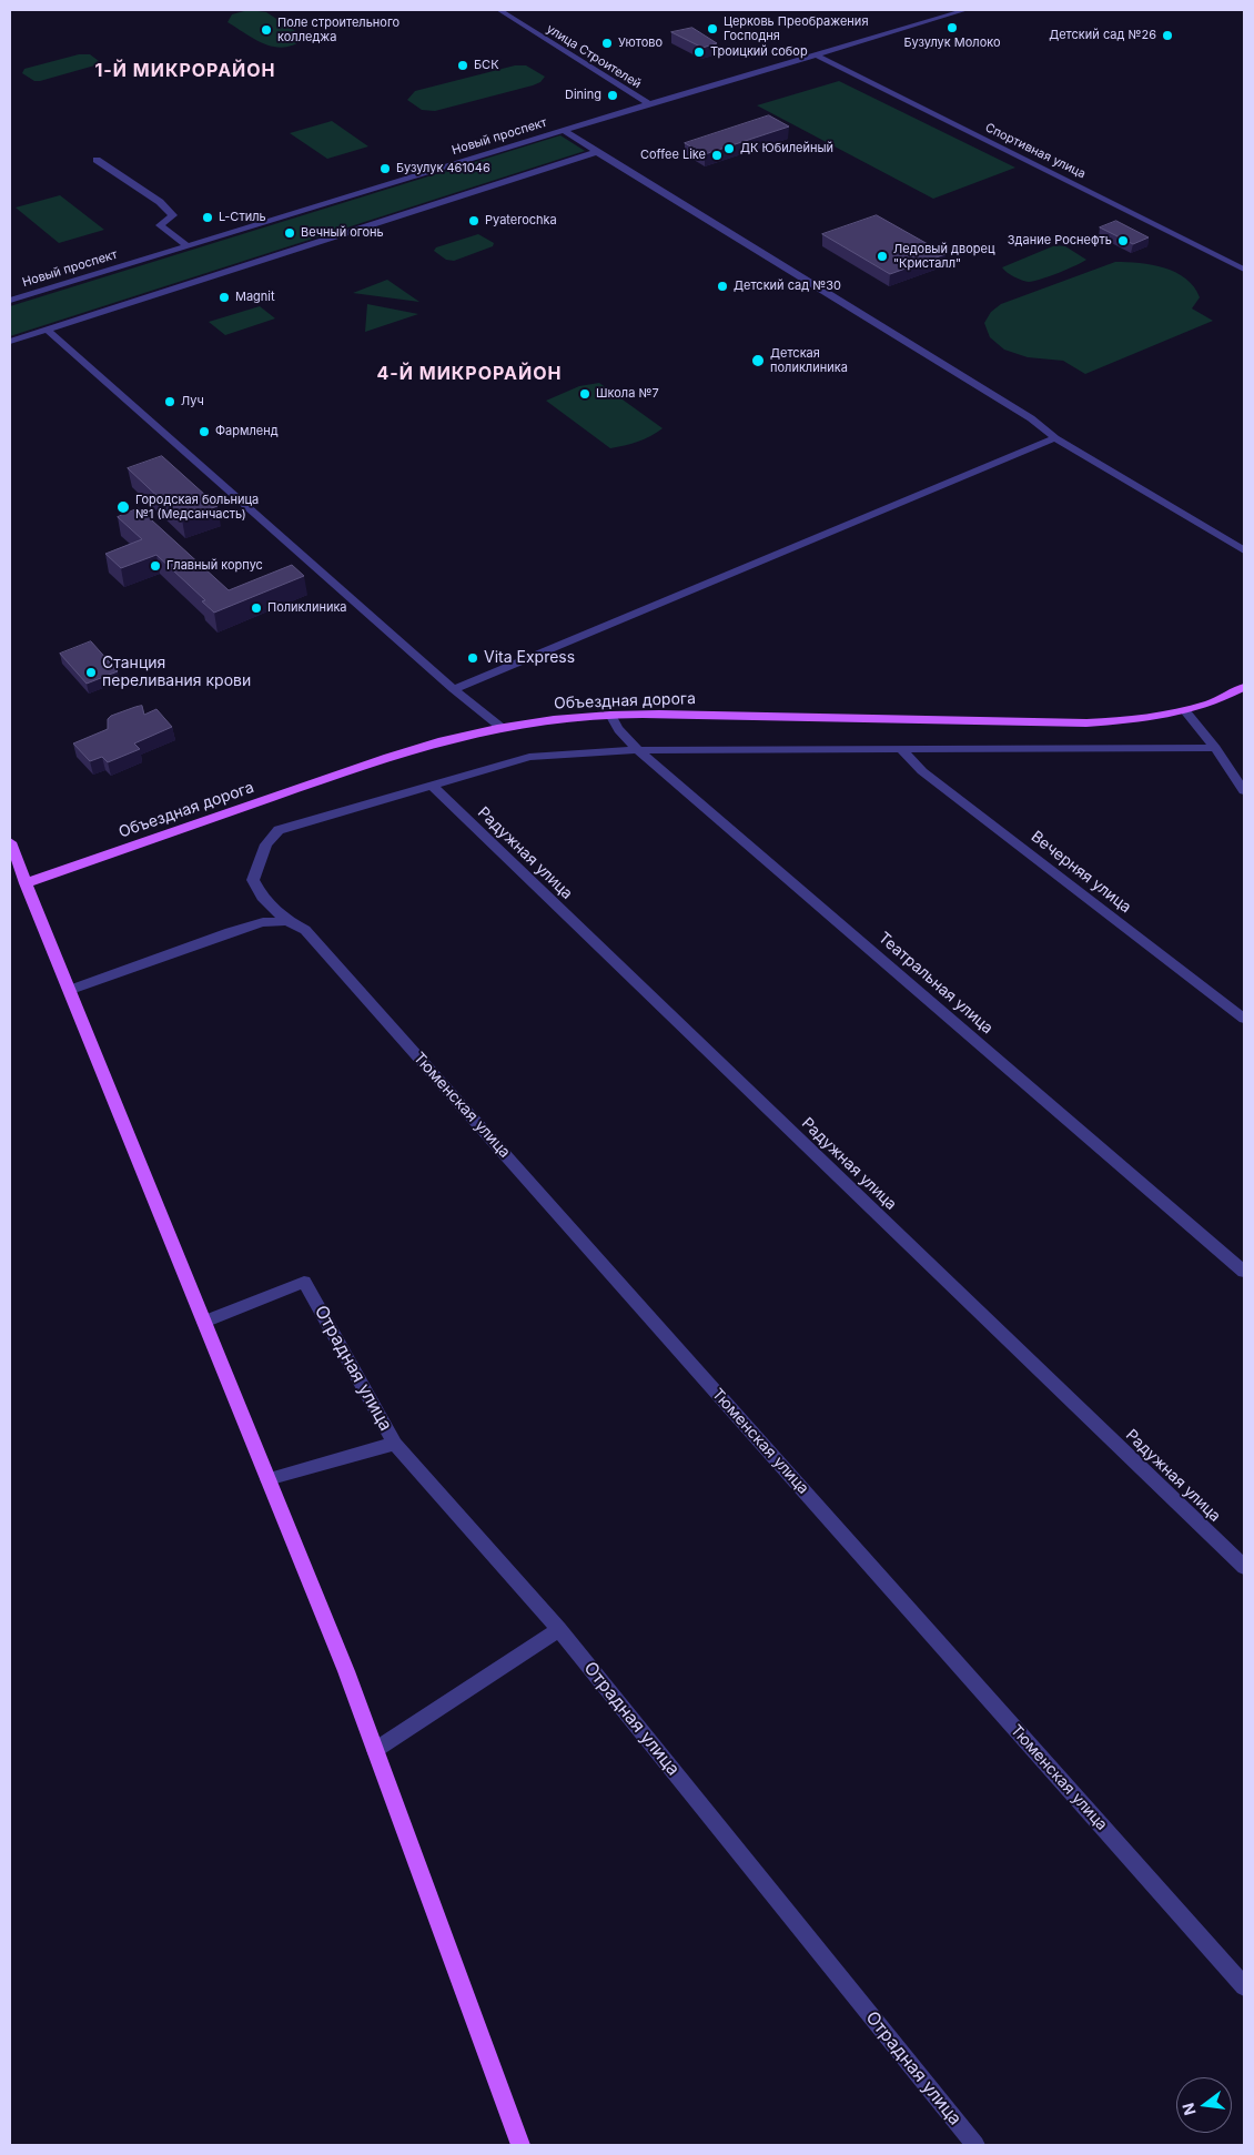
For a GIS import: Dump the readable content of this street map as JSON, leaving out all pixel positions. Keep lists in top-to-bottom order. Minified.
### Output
{"streets":{"main road":["Объездная дорога"],"street":["улица Строителей","Новый проспект","Спортивная улица","Радужная улица","Вечерняя улица","Театральная улица","Тюменская улица","Отрадная улица"]},"crossings":[["улица Строителей","Новый проспект"],["Новый проспект","Спортивная улица"],["Объездная дорога","Театральная улица"],["Радужная улица","Тюменская улица"]],"districts":["1-Й МИКРОРАЙОН","4-Й МИКРОРАЙОН"],"places":["Бузулук Молоко","Церковь Преображения Господня","Поле строительного колледжа","Детский сад №26","Уютово","Троицкий собор","БСК","Dining","ДК Юбилейный","Coffee Like","Бузулук 461046","L-Стиль","Pyaterochka","Вечный огонь","Здание Роснефть","Ледовый дворец \"Кристалл\"","Детский сад №30","Magnit","Детская поликлиника","Школа №7","Луч","Фармленд","Городская больница №1 (Медсанчасть)","Главный корпус","Поликлиника","Vita Express","Станция переливания крови"],"north":"left"}
